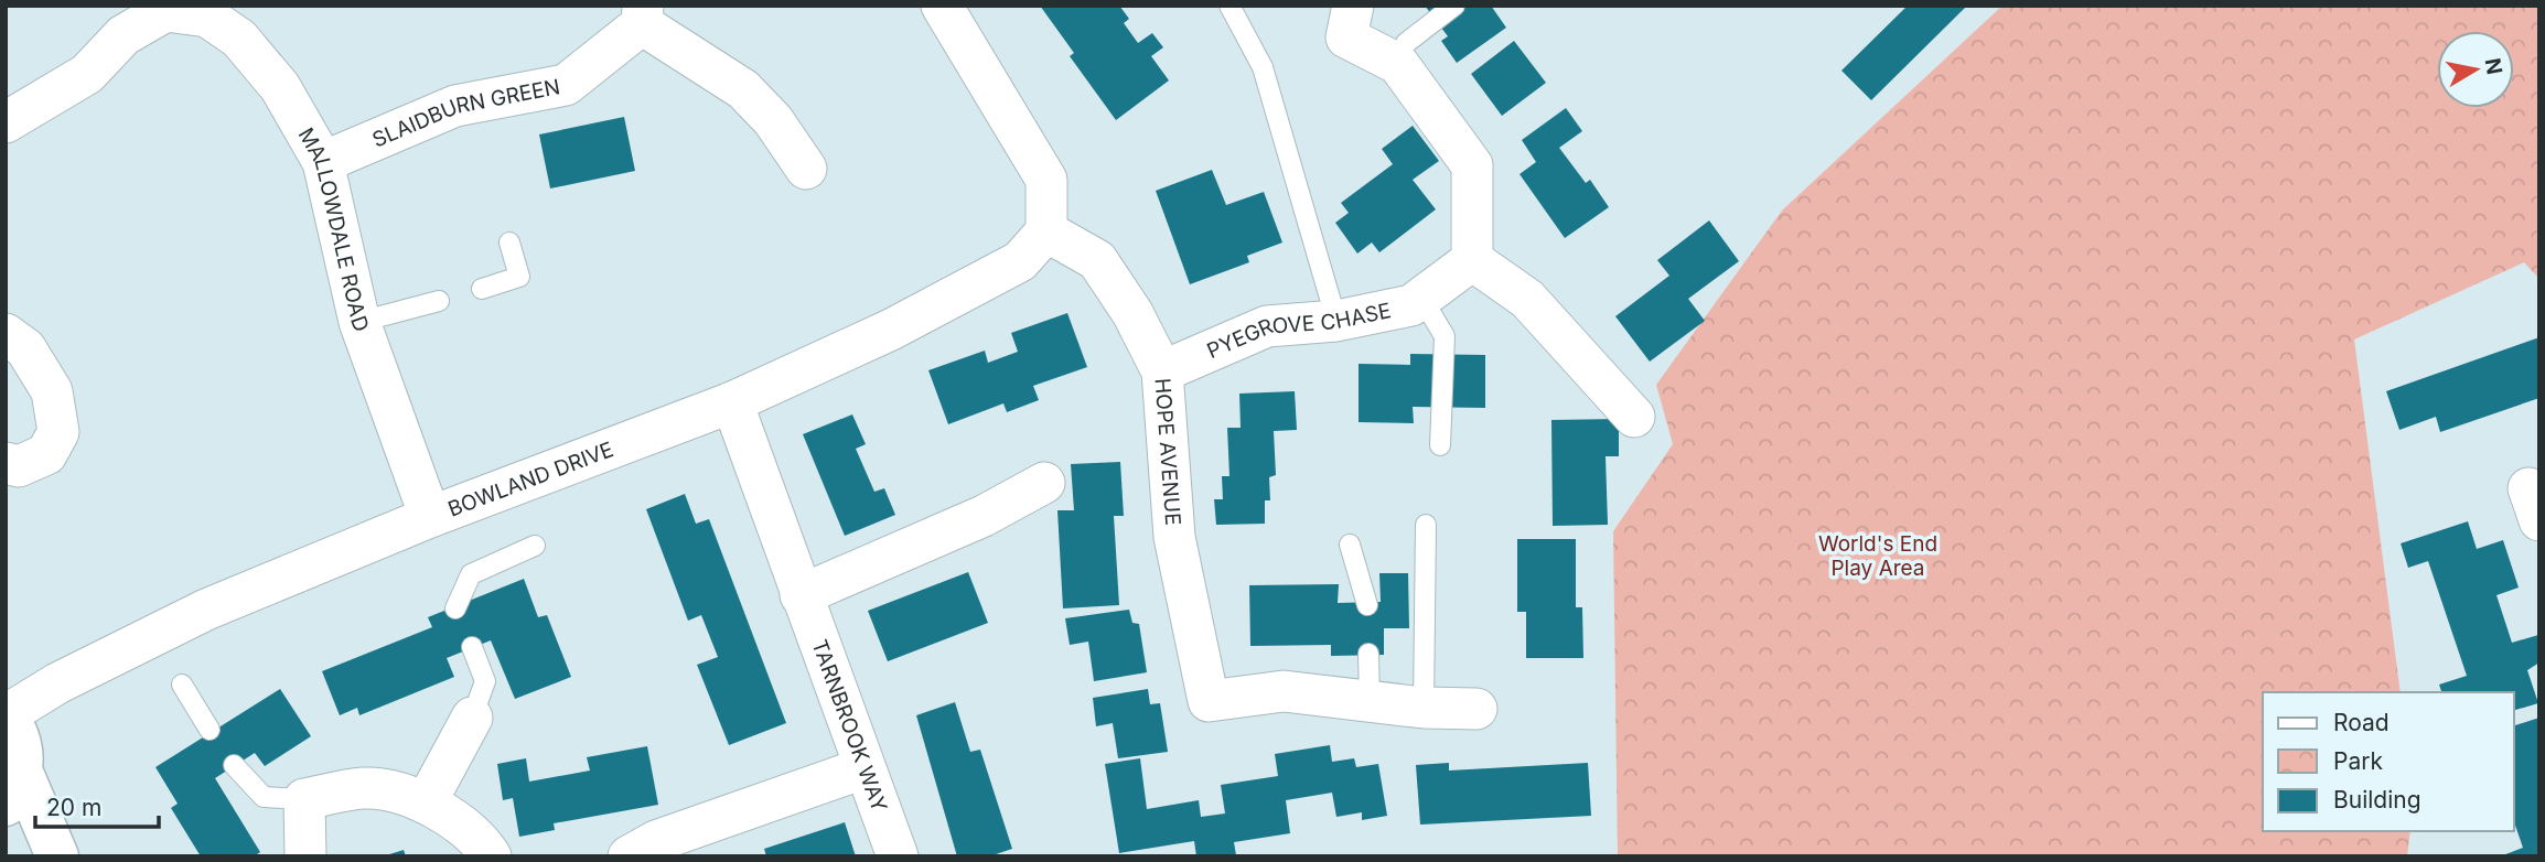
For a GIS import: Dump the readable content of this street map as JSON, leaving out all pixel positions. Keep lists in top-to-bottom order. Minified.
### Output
{"streets":{"street":["SLAIDBURN GREEN","MALLOWDALE ROAD","PYEGROVE CHASE","HOPE AVENUE","BOWLAND DRIVE","TARNBROOK WAY"]},"crossings":[["SLAIDBURN GREEN","MALLOWDALE ROAD"],["MALLOWDALE ROAD","BOWLAND DRIVE"],["PYEGROVE CHASE","HOPE AVENUE"],["HOPE AVENUE","BOWLAND DRIVE"],["BOWLAND DRIVE","TARNBROOK WAY"]],"parks":["World's End Play Area"],"legend":["Road","Park","Building"],"scale_bar":"20 m","north":"right"}
